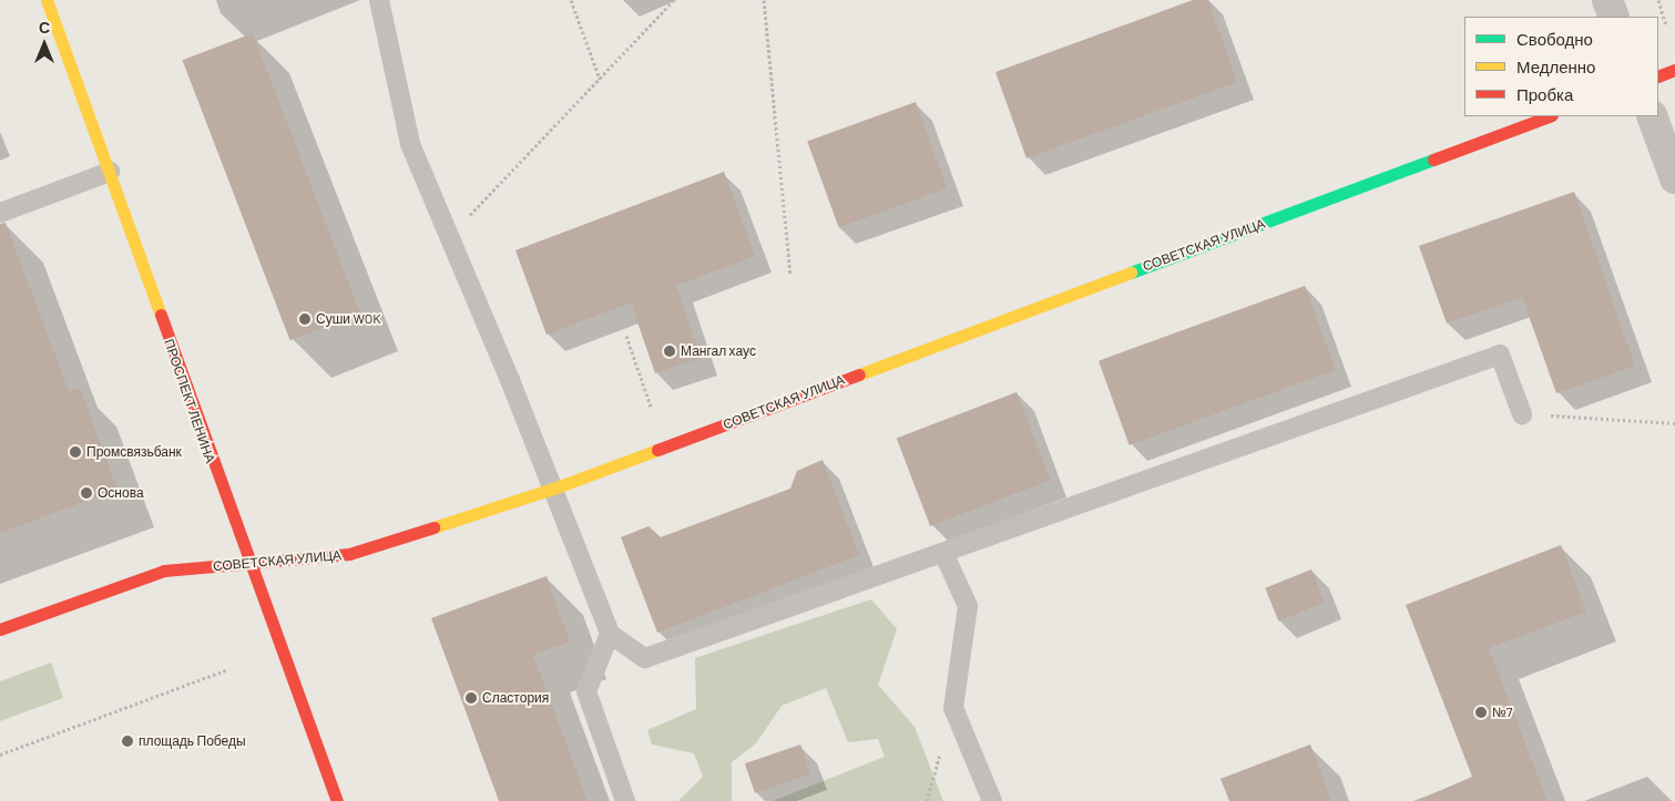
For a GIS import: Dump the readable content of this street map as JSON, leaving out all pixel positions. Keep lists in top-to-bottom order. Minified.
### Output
{"streets":{"street":["СОВЕТСКАЯ УЛИЦА","ПРОСПЕКТ ЛЕНИНА"]},"crossings":[["СОВЕТСКАЯ УЛИЦА","ПРОСПЕКТ ЛЕНИНА"]],"places":["Суши WOK","Мангал хаус","Промсвязьбанк","Основа","Сластория","№7","площадь Победы"],"legend":["Свободно","Медленно","Пробка"],"north":"top"}
